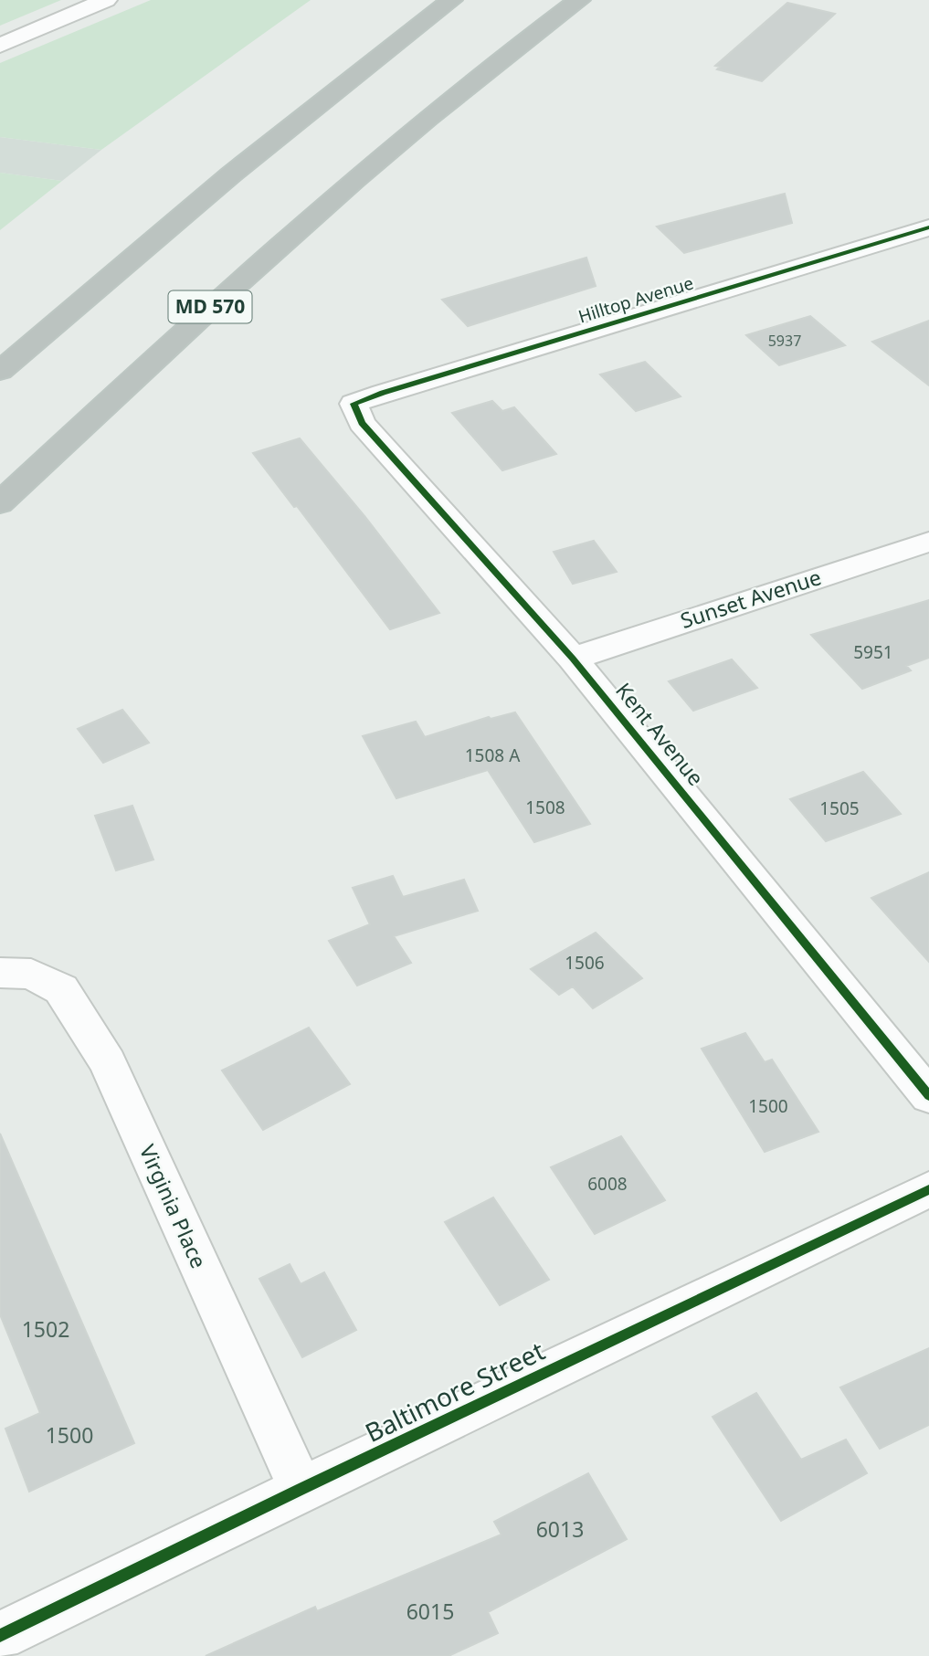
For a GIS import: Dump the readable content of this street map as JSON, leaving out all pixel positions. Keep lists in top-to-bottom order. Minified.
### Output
{"streets":{"highway":["MD 570"],"street":["Hilltop Avenue","Sunset Avenue","Kent Avenue","Virginia Place","Baltimore Street"]},"crossings":[["Hilltop Avenue","Kent Avenue"],["Sunset Avenue","Kent Avenue"],["Virginia Place","Baltimore Street"]],"house_numbers":["5937","5951","1508 A","1508","1505","1506","1500","6008","1502","1500","6013","6015"]}
